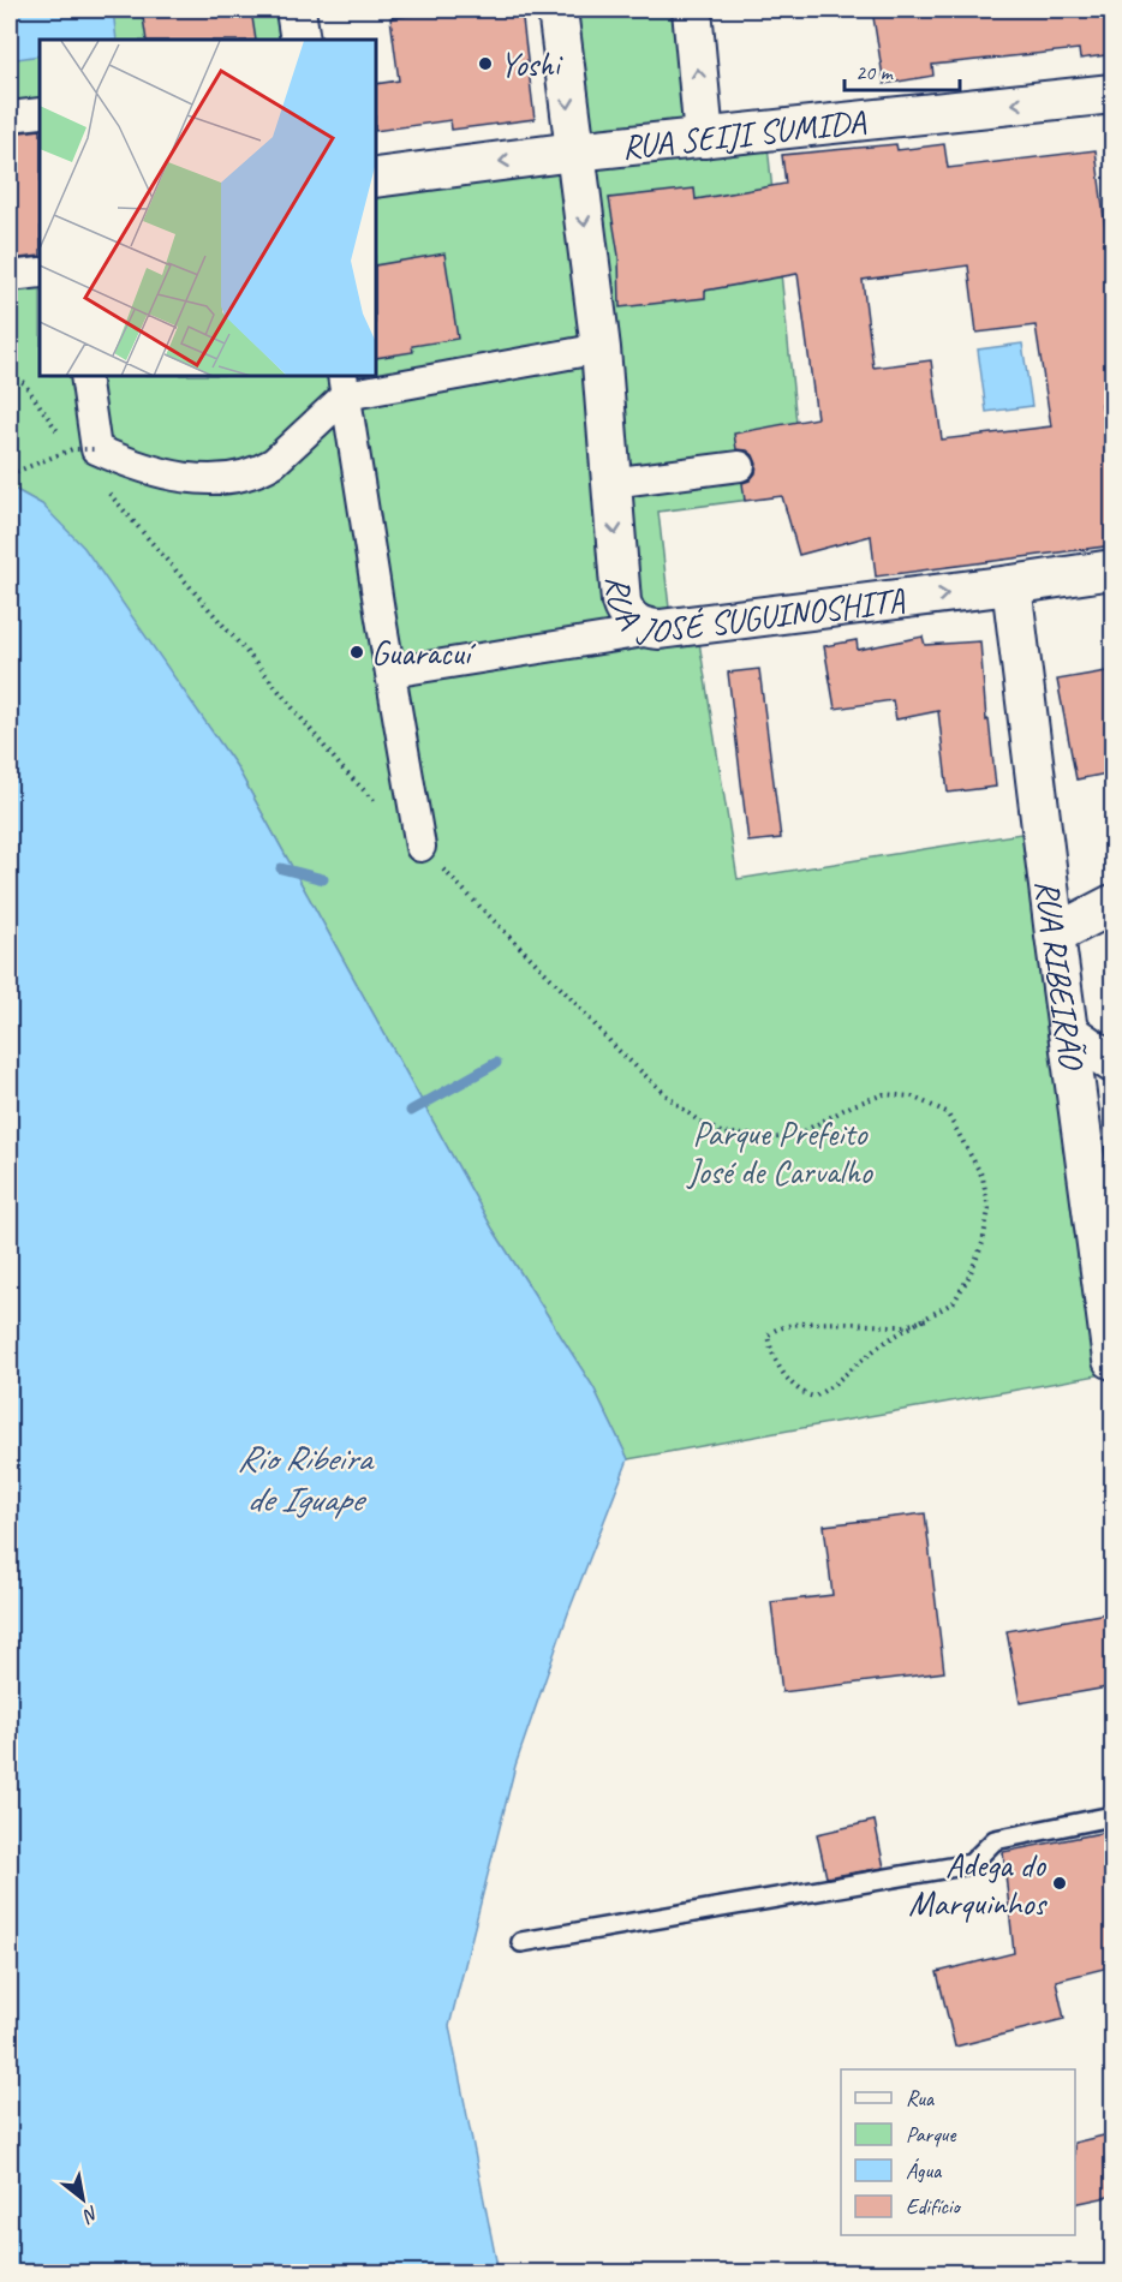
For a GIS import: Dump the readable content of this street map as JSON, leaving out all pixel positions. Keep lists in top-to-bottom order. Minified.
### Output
{"streets":{"street":["RUA SEIJI SUMIDA","RUA JOSÉ SUGUINOSHITA","RUA RIBEIRÃO"]},"crossings":[["RUA SEIJI SUMIDA","RUA JOSÉ SUGUINOSHITA"],["RUA JOSÉ SUGUINOSHITA","RUA RIBEIRÃO"]],"water":["Rio Ribeira de Iguape"],"parks":["Parque Prefeito José de Carvalho"],"places":["Yoshi","Guaracuí","Adega do Marquinhos"],"legend":["Rua","Parque","Água","Edifício"],"scale_bar":"20 m","north":"bottom right"}
